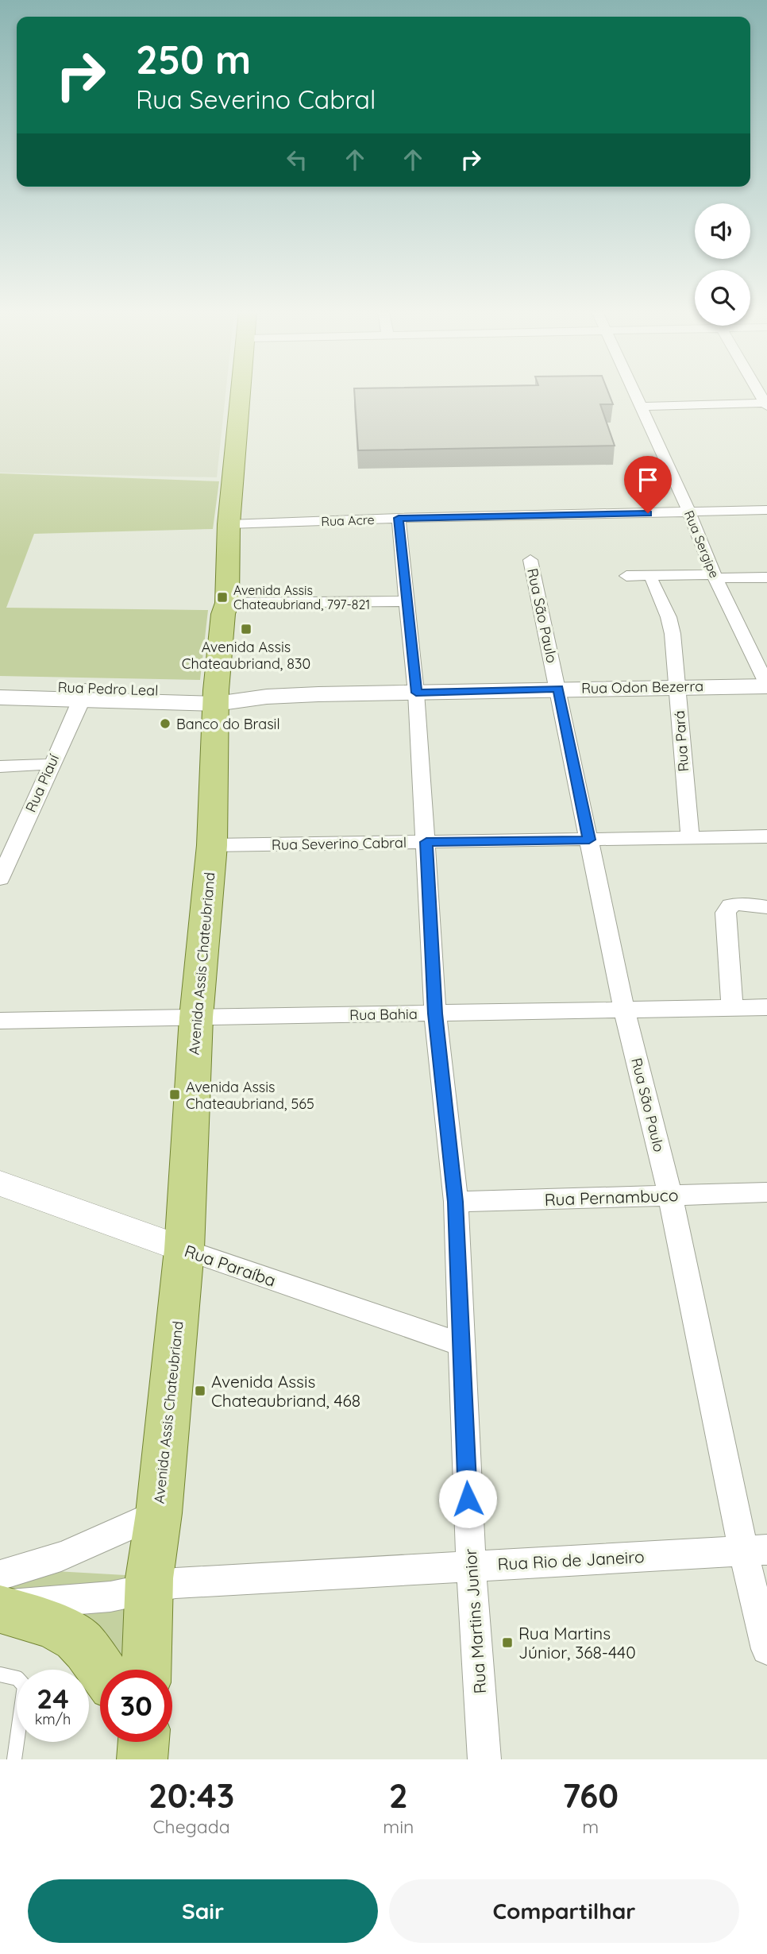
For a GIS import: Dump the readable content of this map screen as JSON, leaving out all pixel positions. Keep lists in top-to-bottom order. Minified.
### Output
{"streets":{"main road":["Rua Odon Bezerra","Rua Pedro Leal","Avenida Assis Chateubriand"],"street":["Rua Acre","Rua Sergipe","Rua São Paulo","Rua Pará","Rua Piauí","Rua Severino Cabral","Rua Bahia","Rua Pernambuco","Rua Paraíba","Rua Rio de Janeiro","Rua Martins Junior"]},"crossings":[["Rua Acre","Rua Sergipe"],["Rua Acre","Avenida Assis Chateubriand"],["Rua Acre","Rua Martins Junior"],["Rua Sergipe","Rua Odon Bezerra"],["Rua São Paulo","Rua Odon Bezerra"],["Rua São Paulo","Rua Severino Cabral"],["Rua São Paulo","Rua Bahia"],["Rua São Paulo","Rua Pernambuco"],["Rua São Paulo","Rua Rio de Janeiro"],["Rua Odon Bezerra","Rua Pedro Leal"],["Rua Odon Bezerra","Rua Pará"],["Rua Odon Bezerra","Avenida Assis Chateubriand"],["Rua Odon Bezerra","Rua Martins Junior"],["Rua Pedro Leal","Rua Piauí"],["Rua Pedro Leal","Avenida Assis Chateubriand"],["Rua Pará","Rua Severino Cabral"],["Rua Severino Cabral","Avenida Assis Chateubriand"],["Rua Severino Cabral","Rua Martins Junior"],["Avenida Assis Chateubriand","Rua Bahia"],["Avenida Assis Chateubriand","Rua Paraíba"],["Avenida Assis Chateubriand","Rua Rio de Janeiro"],["Rua Bahia","Rua Martins Junior"],["Rua Pernambuco","Rua Martins Junior"],["Rua Paraíba","Rua Martins Junior"],["Rua Rio de Janeiro","Rua Martins Junior"]],"places":{"transit":["Avenida Assis Chateaubriand, 797-821","Avenida Assis Chateaubriand, 830","Avenida Assis Chateaubriand, 565","Avenida Assis Chateaubriand, 468","Rua Martins Júnior, 368-440"],"other":["Banco do Brasil"]},"page":{"turn":["250 m","Rua Severino Cabral"],"speed":"24 km/h","limit":"30","eta":["20:43","Chegada","2","min","760","m"],"buttons":["Sair","Compartilhar"]}}
